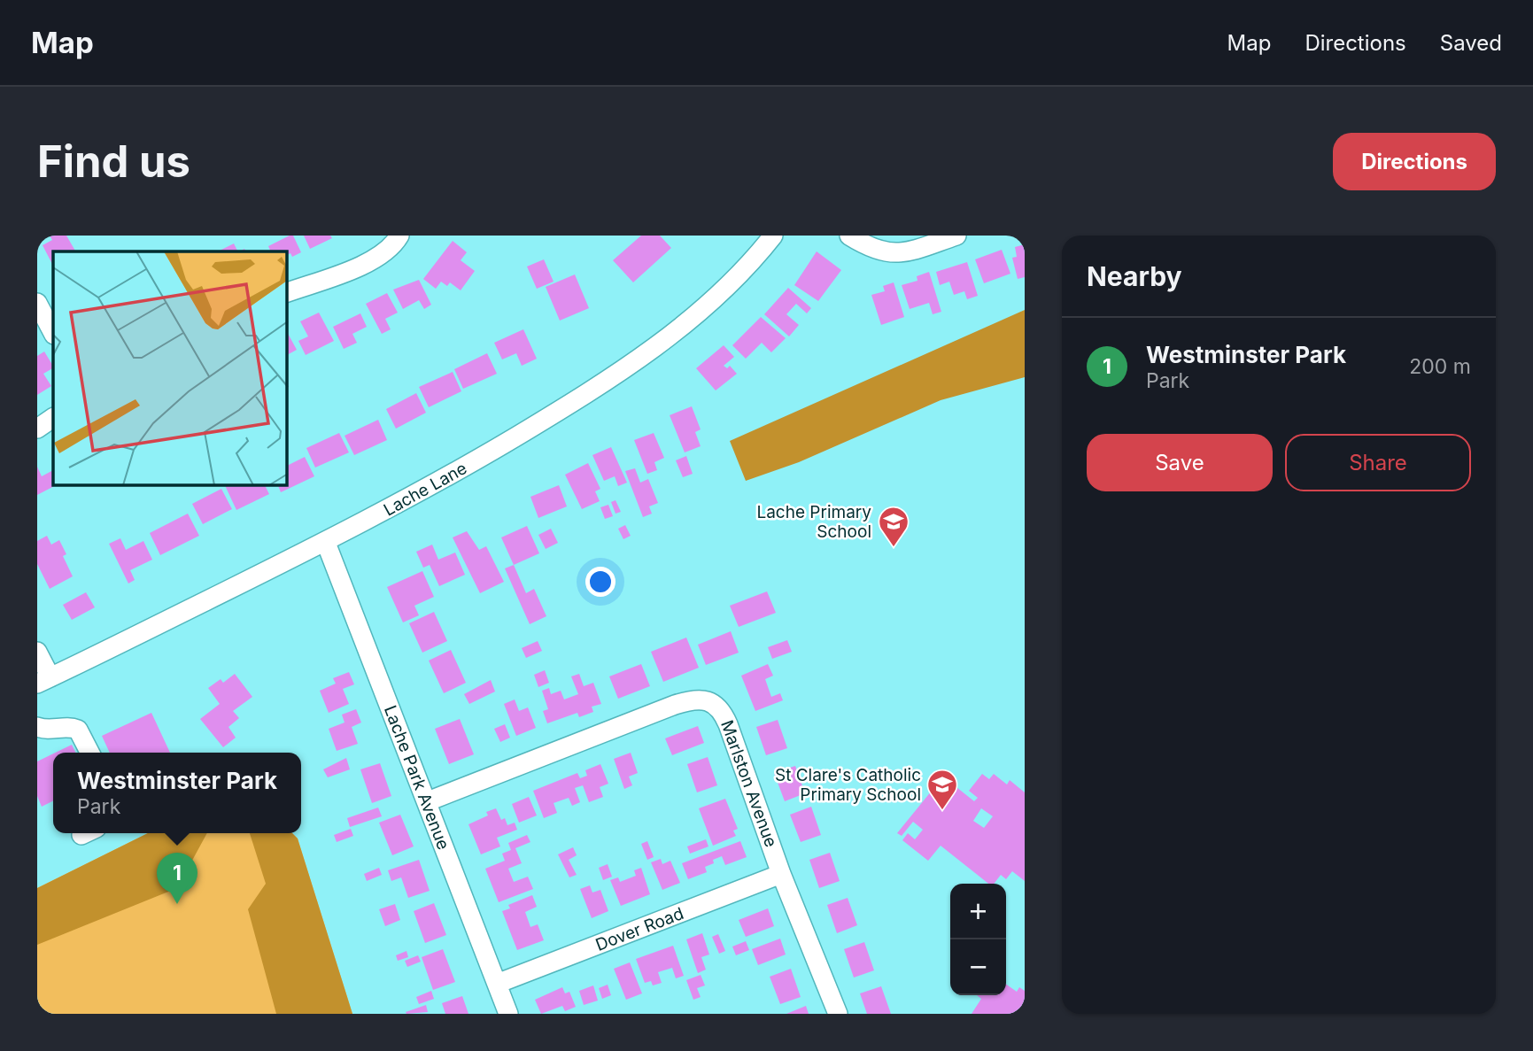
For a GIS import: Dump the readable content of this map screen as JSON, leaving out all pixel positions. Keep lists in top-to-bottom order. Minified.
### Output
{"streets":{"street":["Lache Lane","Lache Park Avenue","Marlston Avenue","Dover Road"]},"crossings":[["Lache Lane","Lache Park Avenue"],["Lache Park Avenue","Marlston Avenue"],["Lache Park Avenue","Dover Road"],["Marlston Avenue","Dover Road"]],"places":{"school or university":["Lache Primary School","St Clare's Catholic Primary School"]},"page":{"header":"Map","nav":["Map","Directions","Saved"],"buttons":["Directions",["Save","Share"]],"title":"Find us","heading":"Nearby","list":[{"mark":"1","name":"Westminster Park","note":"Park","value":"200 m"}],"popup":["Westminster Park","Park"],"pins":"1","map_buttons":["+","−"]}}
